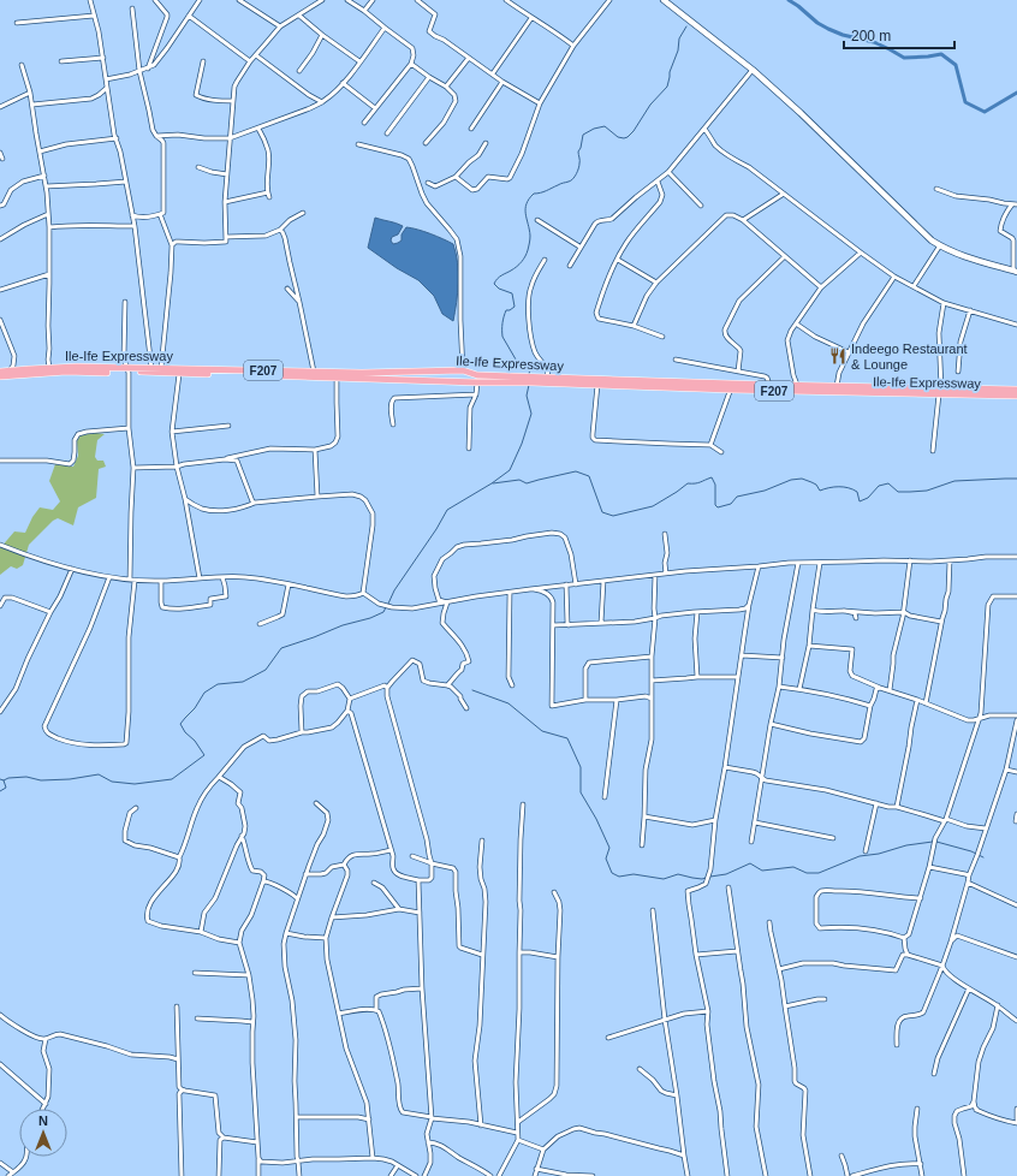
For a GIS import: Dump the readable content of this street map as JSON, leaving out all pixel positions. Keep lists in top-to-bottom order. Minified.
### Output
{"streets":{"main road":["Ile-Ife Expressway","F207"]},"places":{"restaurant":["Indeego Restaurant & Lounge"]},"scale_bar":"200 m","north":"top"}
